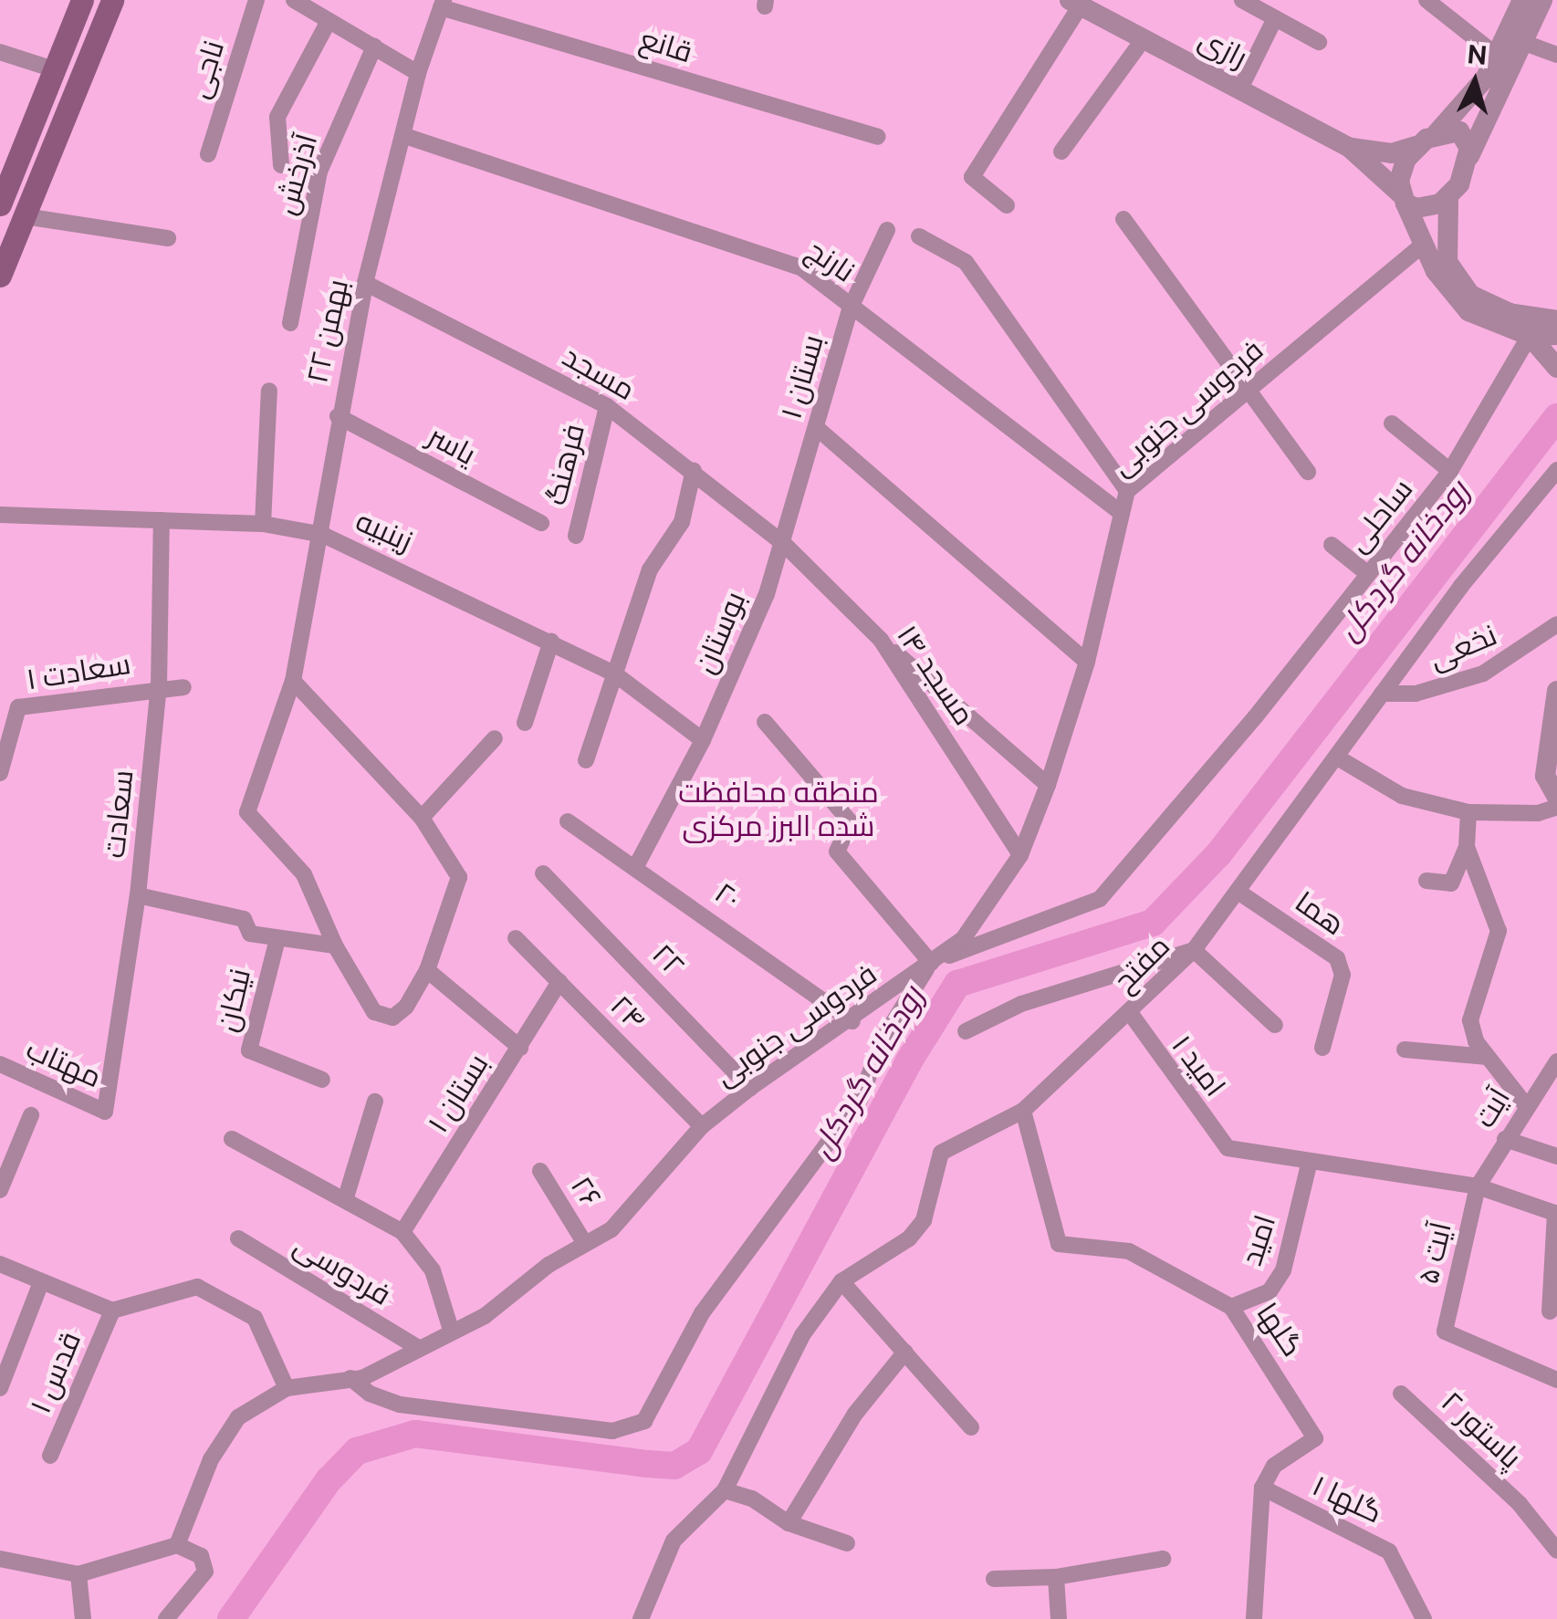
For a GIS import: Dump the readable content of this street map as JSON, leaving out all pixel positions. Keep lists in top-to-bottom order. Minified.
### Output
{"streets":{"street":["قانع","رازی","ناجی","آذرخش","نارنج","۲۲ بهمن","مسجد","بستان ۱","فردوسی جنوبی","یاسر","فرهنگ","ساحلی","زینبیه","بوستان","نخعی","سعادت ۱","مسجد ۱۴","سعادت","۲۰","هما","۲۲","مفتح","نیکان","۲۴","مهتاب","امید ۱","آیت","۲۶","امید","آیت ۵","فردوسی","گلها","قدس ۱","پاستور ۲","گلها ۱"]},"crossings":[["قانع","۲۲ بهمن"],["نارنج","۲۲ بهمن"],["نارنج","بستان ۱"],["نارنج","فردوسی جنوبی"],["۲۲ بهمن","مسجد"],["۲۲ بهمن","یاسر"],["۲۲ بهمن","زینبیه"],["مسجد","بستان ۱"],["مسجد","فرهنگ"],["مسجد","بوستان"],["مسجد","مسجد ۱۴"],["بستان ۱","بوستان"],["بستان ۱","مسجد ۱۴"],["بستان ۱","۲۴"],["فردوسی جنوبی","ساحلی"],["فردوسی جنوبی","مسجد ۱۴"],["فردوسی جنوبی","۲۰"],["فردوسی جنوبی","۲۲"],["فردوسی جنوبی","۲۴"],["فردوسی جنوبی","۲۶"],["فردوسی جنوبی","فردوسی"],["زینبیه","بوستان"],["زینبیه","سعادت"],["بوستان","مسجد ۱۴"],["بوستان","۲۰"],["نخعی","مفتح"],["سعادت ۱","سعادت"],["سعادت","مهتاب"],["هما","مفتح"],["مفتح","امید ۱"],["مفتح","گلها"],["امید ۱","امید"],["آیت","آیت ۵"],["امید","گلها"],["گلها","گلها ۱"]],"water":["رودخانه گردکل"],"parks":["منطقه محافظت شده البرز مرکزی"],"north":"top"}
